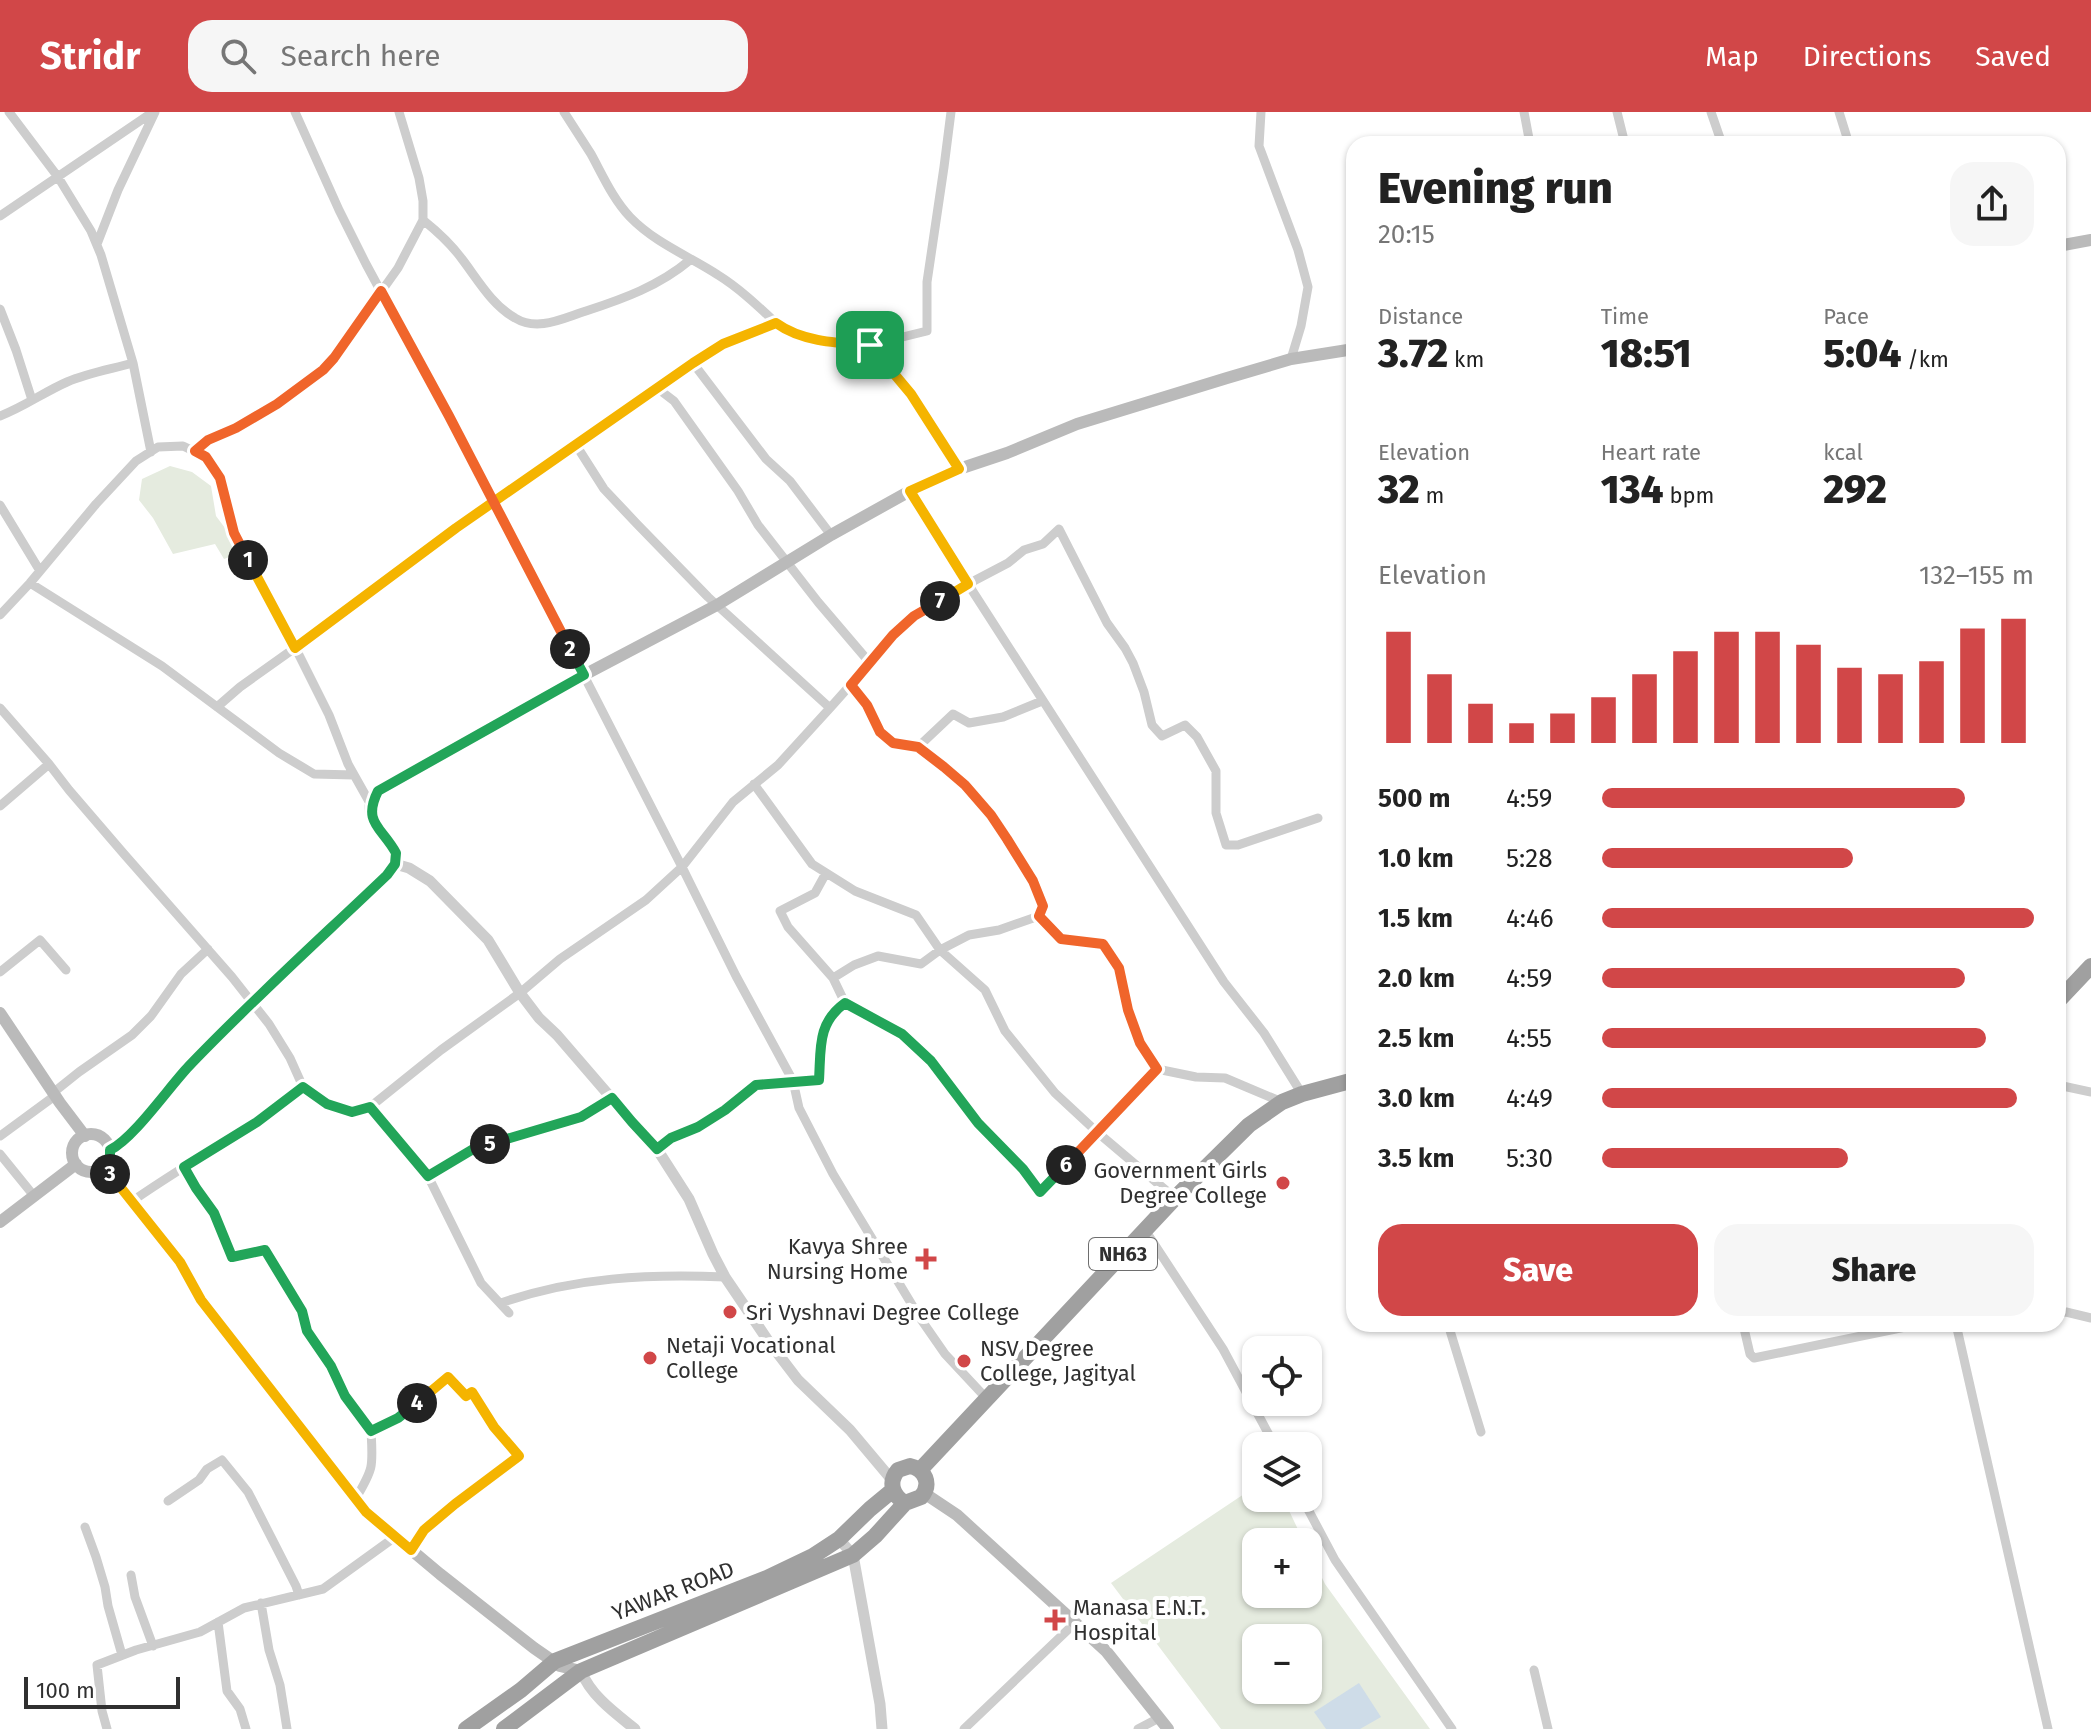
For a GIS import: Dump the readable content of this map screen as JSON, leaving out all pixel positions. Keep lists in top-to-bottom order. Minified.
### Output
{"streets":{"highway":["NH63","YAWAR ROAD"]},"crossings":[["NH63","YAWAR ROAD"]],"places":{"other":["Government Girls Degree College","Sri Vyshnavi Degree College","Netaji Vocational College","NSV Degree College, Jagityal"],"health":["Kavya Shree Nursing Home","Manasa E.N.T. Hospital"]},"scale_bar":"100 m","page":{"header":"Stridr","search":"Search here","nav":["Map","Directions","Saved"],"heading":["Evening run","20:15"],"stats":[["Distance","3.72 km"],["Time","18:51"],["Pace","5:04 /km"],["Elevation","32 m"],["Heart rate","134 bpm"],["kcal","292"]],"pins":["1","7","2","5","6","3","4"],"chart":["Elevation","132–155 m"],"list":[{"name":"500 m","note":"4:59"},{"name":"1.0 km","note":"5:28"},{"name":"1.5 km","note":"4:46"},{"name":"2.0 km","note":"4:59"},{"name":"2.5 km","note":"4:55"},{"name":"3.0 km","note":"4:49"},{"name":"3.5 km","note":"5:30"}],"buttons":["Save","Share"],"map_buttons":["+","−"],"scale":"100 m"}}
